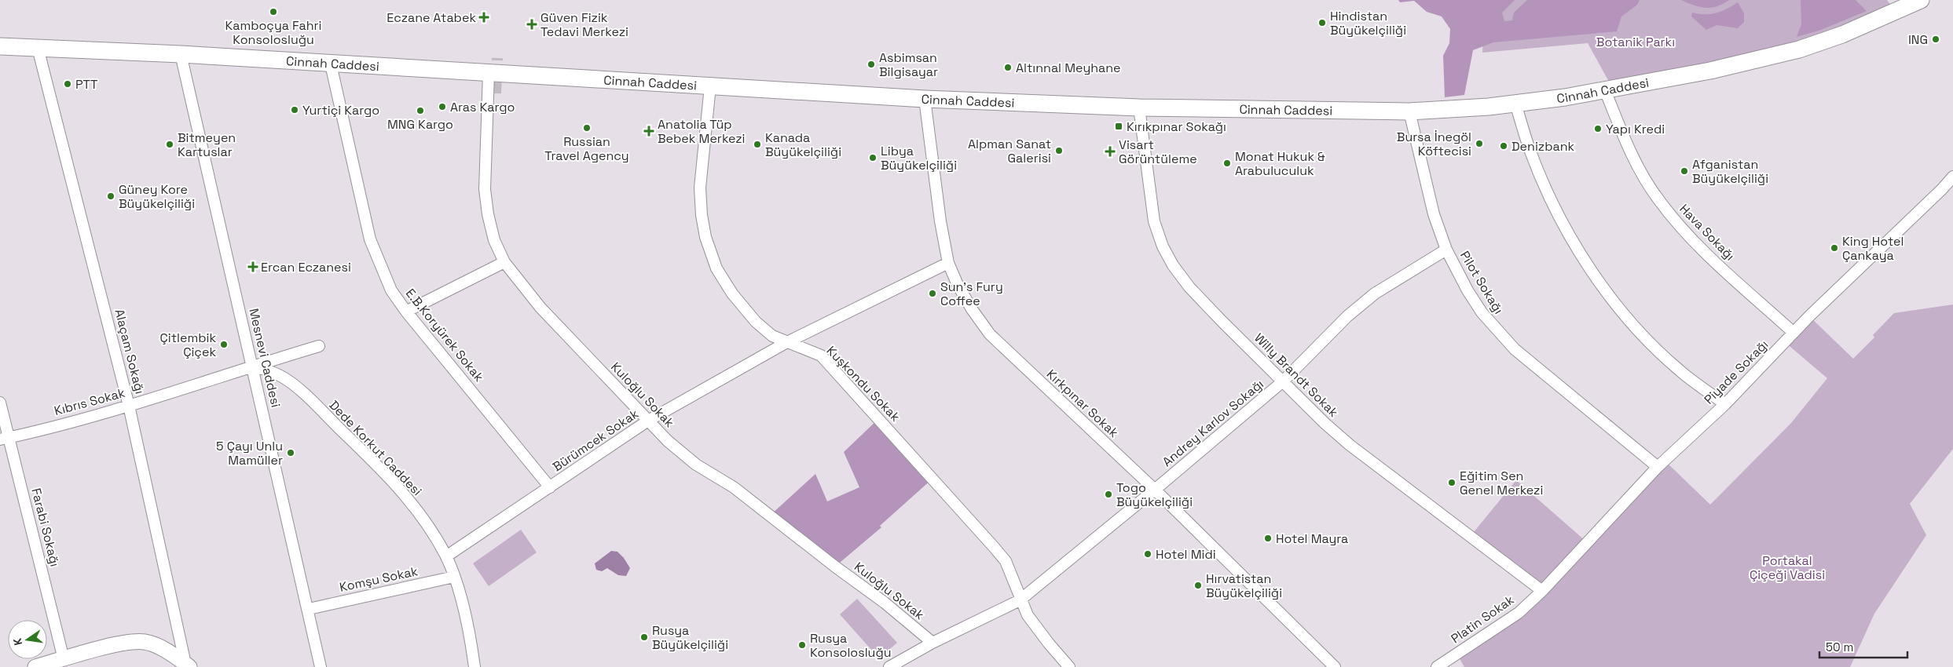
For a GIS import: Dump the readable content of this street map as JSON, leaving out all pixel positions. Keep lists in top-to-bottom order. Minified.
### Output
{"streets":{"main road":["Cinnah Caddesi"],"street":["Hava Sokağı","Pilot Sokağı","E.B.Koryürek Sokak","Alaçam Sokağı","Mesnevi Caddesi","Piyade Sokağı","Willy Brandt Sokak","Kuşkondu Sokak","Kuloğlu Sokak","Kıbrıs Sokak","Kırkpınar Sokak","Andrey Karlov Sokağı","Bürümcek Sokak","Dede Korkut Caddesi","Farabi Sokağı","Komşu Sokak","Platin Sokak"]},"crossings":[["Cinnah Caddesi","Hava Sokağı"],["Cinnah Caddesi","Pilot Sokağı"],["Cinnah Caddesi","E.B.Koryürek Sokak"],["Cinnah Caddesi","Alaçam Sokağı"],["Cinnah Caddesi","Mesnevi Caddesi"],["Cinnah Caddesi","Willy Brandt Sokak"],["Cinnah Caddesi","Kuşkondu Sokak"],["Cinnah Caddesi","Kuloğlu Sokak"],["Cinnah Caddesi","Kırkpınar Sokak"],["Hava Sokağı","Piyade Sokağı"],["Pilot Sokağı","Piyade Sokağı"],["Pilot Sokağı","Andrey Karlov Sokağı"],["E.B.Koryürek Sokak","Bürümcek Sokak"],["Alaçam Sokağı","Kıbrıs Sokak"],["Mesnevi Caddesi","Kıbrıs Sokak"],["Mesnevi Caddesi","Dede Korkut Caddesi"],["Mesnevi Caddesi","Komşu Sokak"],["Piyade Sokağı","Willy Brandt Sokak"],["Piyade Sokağı","Platin Sokak"],["Willy Brandt Sokak","Andrey Karlov Sokağı"],["Willy Brandt Sokak","Platin Sokak"],["Kuşkondu Sokak","Andrey Karlov Sokağı"],["Kuşkondu Sokak","Bürümcek Sokak"],["Kuloğlu Sokak","Andrey Karlov Sokağı"],["Kuloğlu Sokak","Bürümcek Sokak"],["Kıbrıs Sokak","Dede Korkut Caddesi"],["Kıbrıs Sokak","Farabi Sokağı"],["Kırkpınar Sokak","Andrey Karlov Sokağı"],["Kırkpınar Sokak","Bürümcek Sokak"],["Bürümcek Sokak","Dede Korkut Caddesi"],["Dede Korkut Caddesi","Komşu Sokak"]],"parks":["Botanik Parkı","Portakal Çiçeği Vadisi"],"places":{"other":["Kamboçya Fahri Konsolosluğu","Hindistan Büyükelçiliği","ING","Asbimsan Bilgisayar","Altınnal Meyhane","PTT","Aras Kargo","Yurtiçi Kargo","MNG Kargo","Russian Travel Agency","Yapı Kredi","Bursa İnegöl Köftecisi","Bitmeyen Kartuslar","Kanada Büyükelçiliği","Denizbank","Alpman Sanat Galerisi","Libya Büyükelçiliği","Monat Hukuk & Arabuluculuk","Afganistan Büyükelçiliği","Güney Kore Büyükelçiliği","King Hotel Çankaya","Sun's Fury Coffee","Çitlembik Çiçek","5 Çayı Unlu Mamüller","Eğitim Sen Genel Merkezi","Togo Büyükelçiliği","Hotel Mayra","Hotel Midi","Hırvatistan Büyükelçiliği","Rusya Büyükelçiliği","Rusya Konsolosluğu"],"health":["Eczane Atabek","Güven Fizik Tedavi Merkezi","Anatolia Tüp Bebek Merkezi","Visart Görüntüleme","Ercan Eczanesi"],"transit":["Kırıkpınar Sokağı"]},"scale_bar":"50 m","north":"left"}
